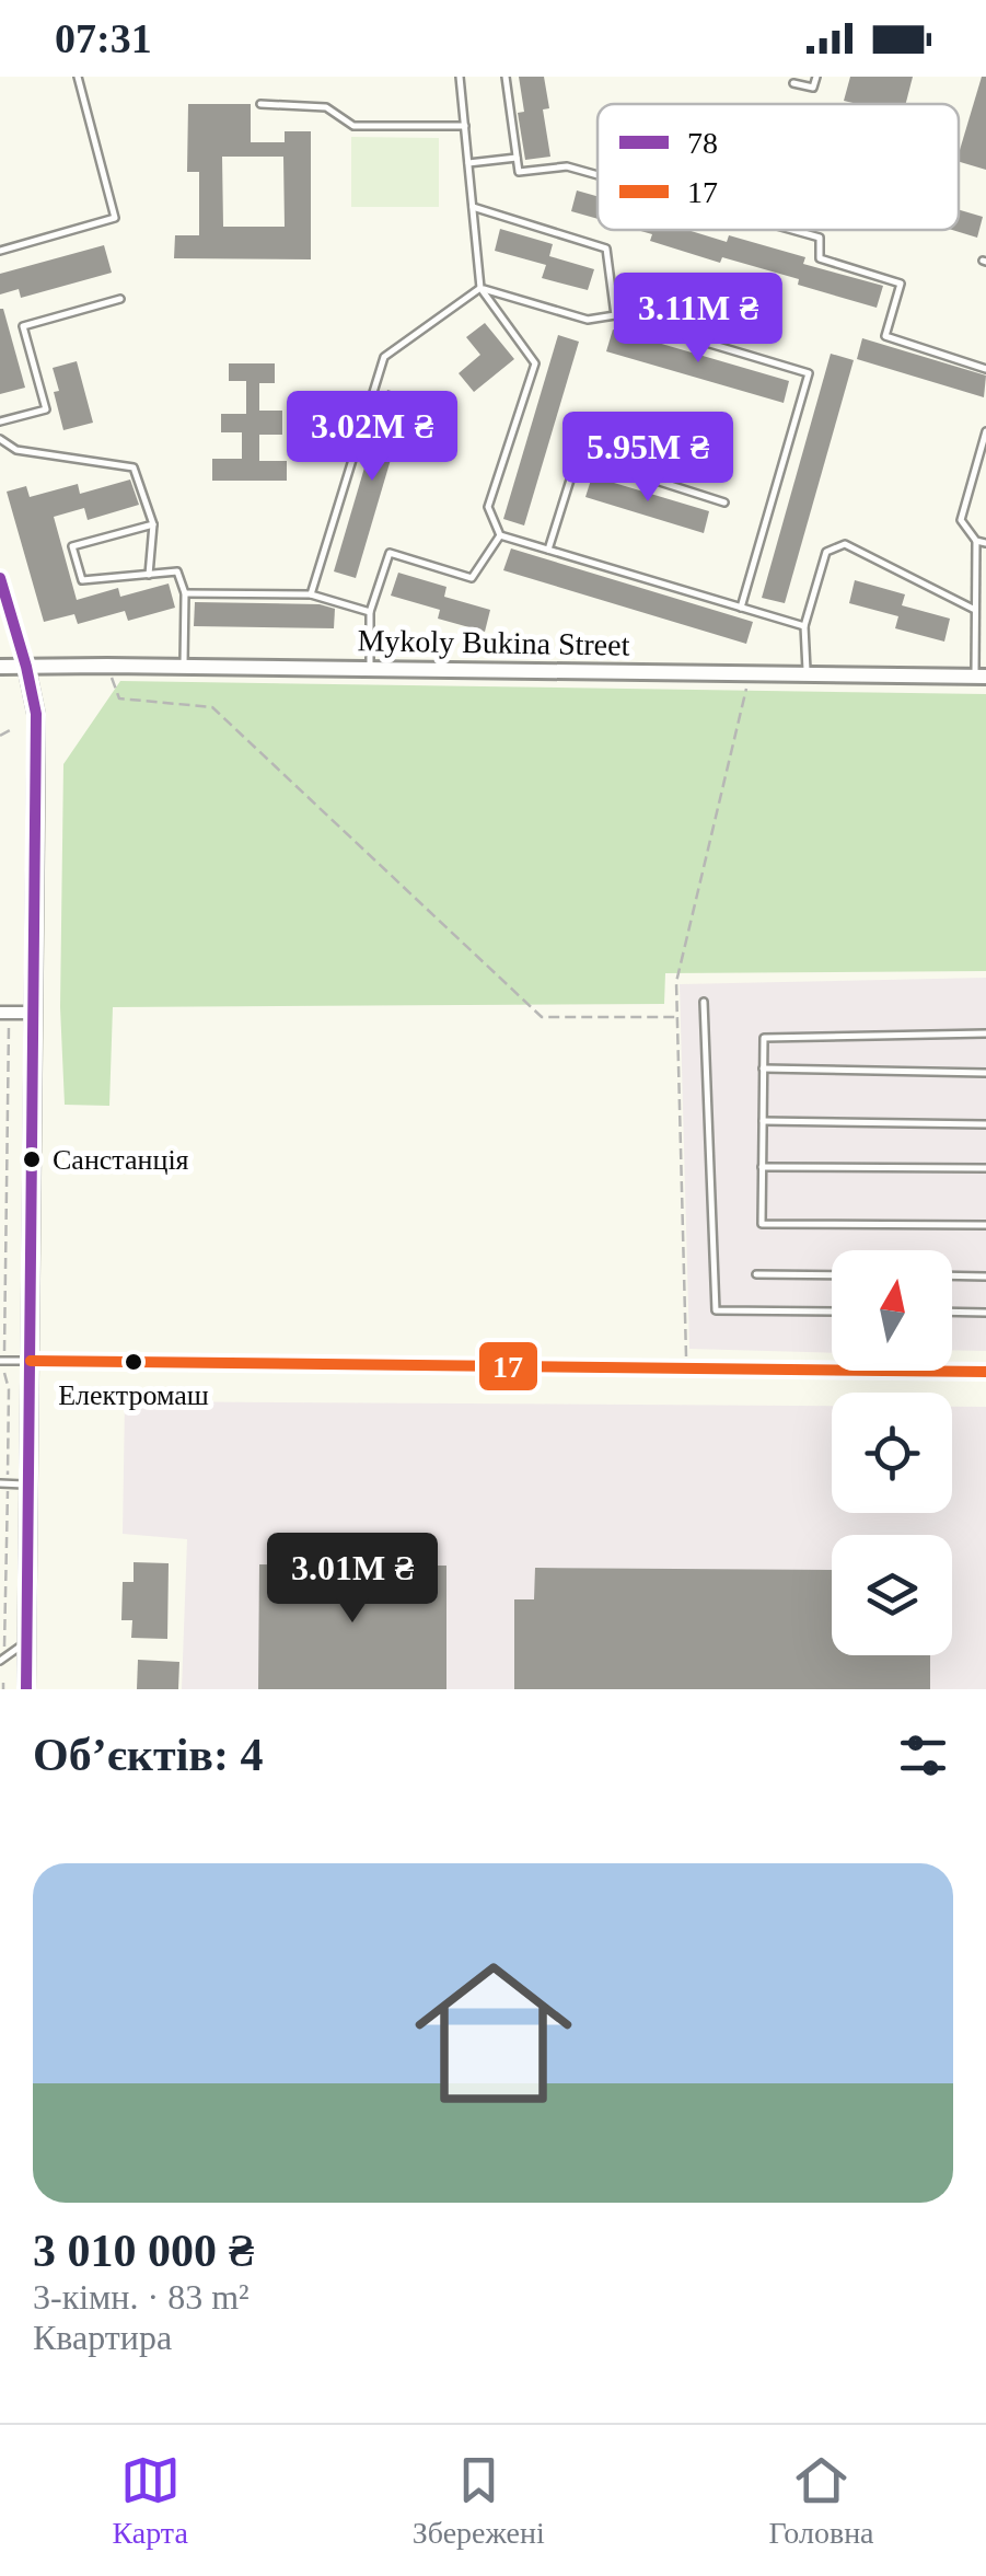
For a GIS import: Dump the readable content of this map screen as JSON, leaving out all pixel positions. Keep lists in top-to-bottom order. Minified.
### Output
{"streets":{"street":["Mykoly Bukina Street"]},"places":["Санстанція","Електромаш"],"lines":["transit line 78","transit line 17"],"legend":["78","17"],"north":"top","page":{"status":"07:31","price":["3.11M ₴","3.02M ₴","5.95M ₴","3.01M ₴"],"heading":"Об’єктів: 4","list":[{"name":"3 010 000 ₴","note":"3-кімн. · 83 m² · Квартира"}],"tabs":["Карта","Збережені","Головна"]}}
